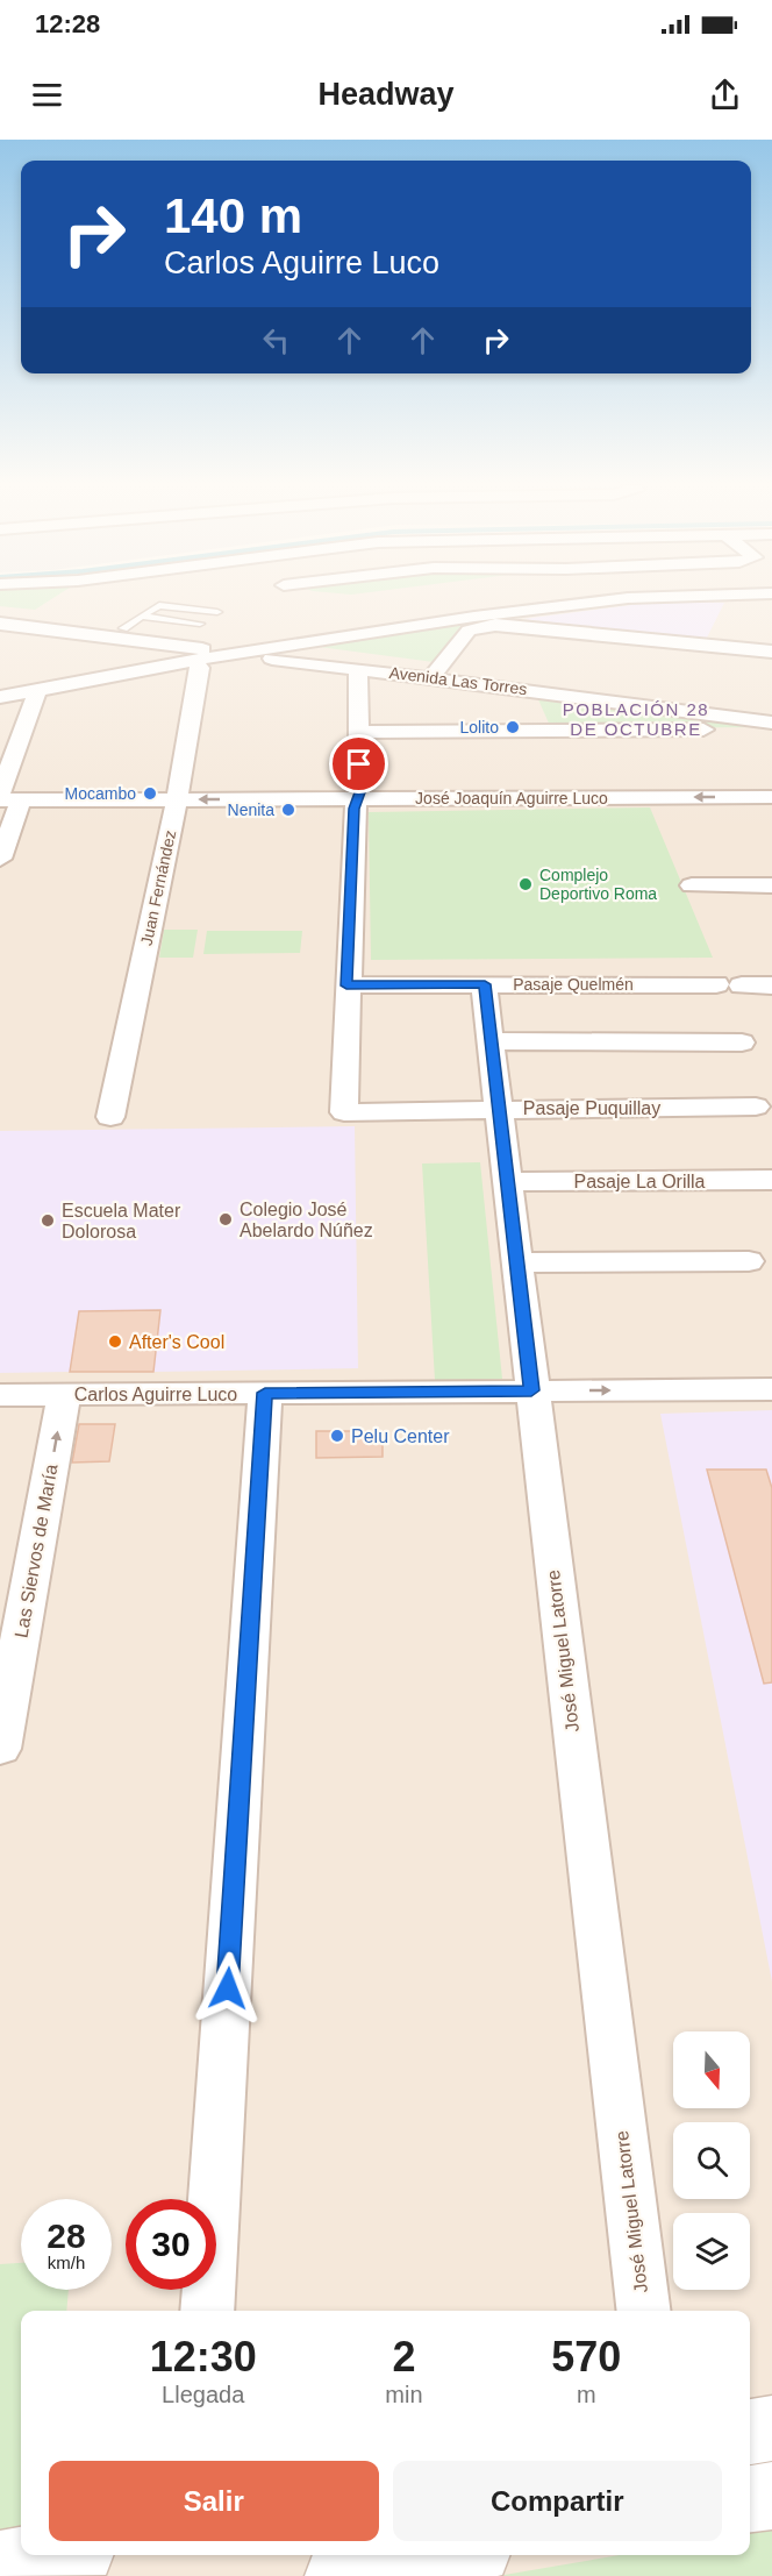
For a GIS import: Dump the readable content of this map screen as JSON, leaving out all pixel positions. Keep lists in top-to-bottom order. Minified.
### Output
{"streets":{"street":["Avenida Las Torres","José Joaquín Aguirre Luco","Juan Fernández","Pasaje Quelmén","Pasaje Puquillay","Pasaje La Orilla","Carlos Aguirre Luco","Las Siervos de María","José Miguel Latorre"]},"crossings":[["José Joaquín Aguirre Luco","Juan Fernández"],["Pasaje Quelmén","Pasaje Puquillay"],["Pasaje Quelmén","José Miguel Latorre"],["Pasaje Puquillay","José Miguel Latorre"],["Pasaje La Orilla","José Miguel Latorre"],["Carlos Aguirre Luco","Las Siervos de María"],["Carlos Aguirre Luco","José Miguel Latorre"]],"districts":["POBLACIÓN 28 DE OCTUBRE"],"places":["Lolito","Mocambo","Nenita","Complejo Deportivo Roma","Colegio José Abelardo Núñez","Escuela Mater Dolorosa","After's Cool","Pelu Center"],"north":"bottom","page":{"status":"12:28","header":"Headway","turn":["140 m","Carlos Aguirre Luco"],"speed":"28 km/h","limit":"30","eta":["12:30","Llegada","2","min","570","m"],"buttons":["Salir","Compartir"]}}
